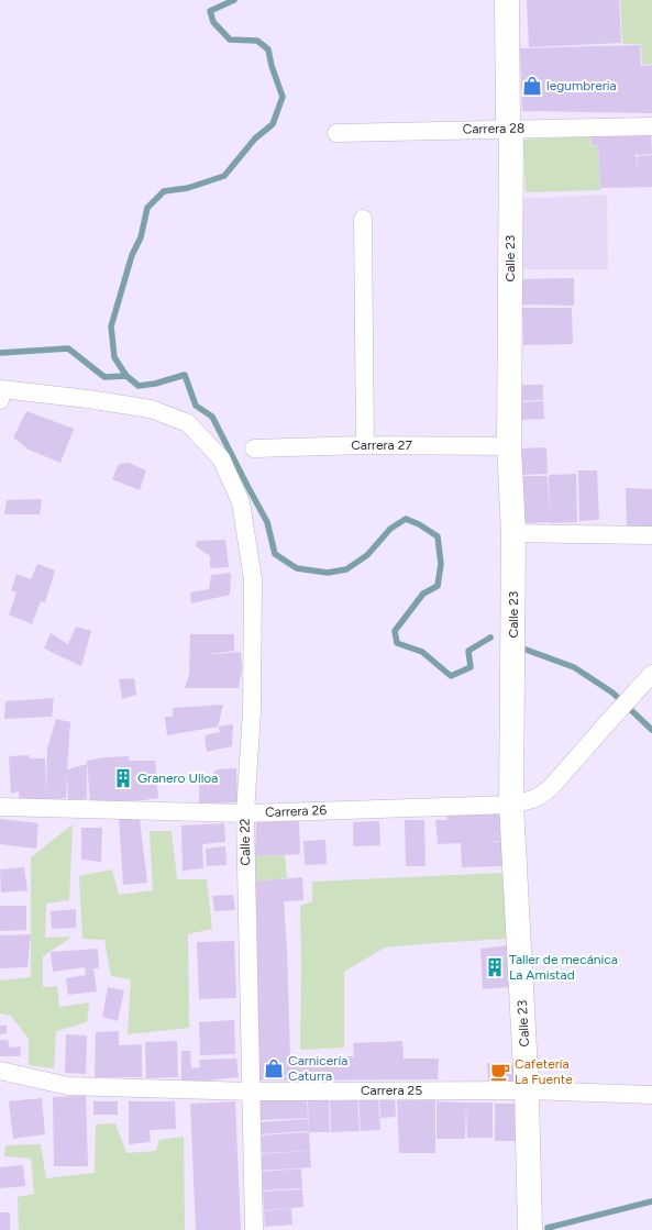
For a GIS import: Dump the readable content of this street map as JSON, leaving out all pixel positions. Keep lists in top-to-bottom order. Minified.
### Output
{"streets":{"main road":["Calle 23"],"street":["Carrera 28","Carrera 27","Carrera 26","Calle 22","Carrera 25"]},"crossings":[["Carrera 28","Calle 23"],["Calle 23","Carrera 27"],["Calle 23","Carrera 26"],["Calle 23","Carrera 25"],["Carrera 26","Calle 22"],["Calle 22","Carrera 25"]],"places":{"shop":["legumbreria","Carnicería Caturra"],"building":["Granero Ulloa","Taller de mecánica La Amistad"],"cafe":["Cafetería La Fuente"]}}
